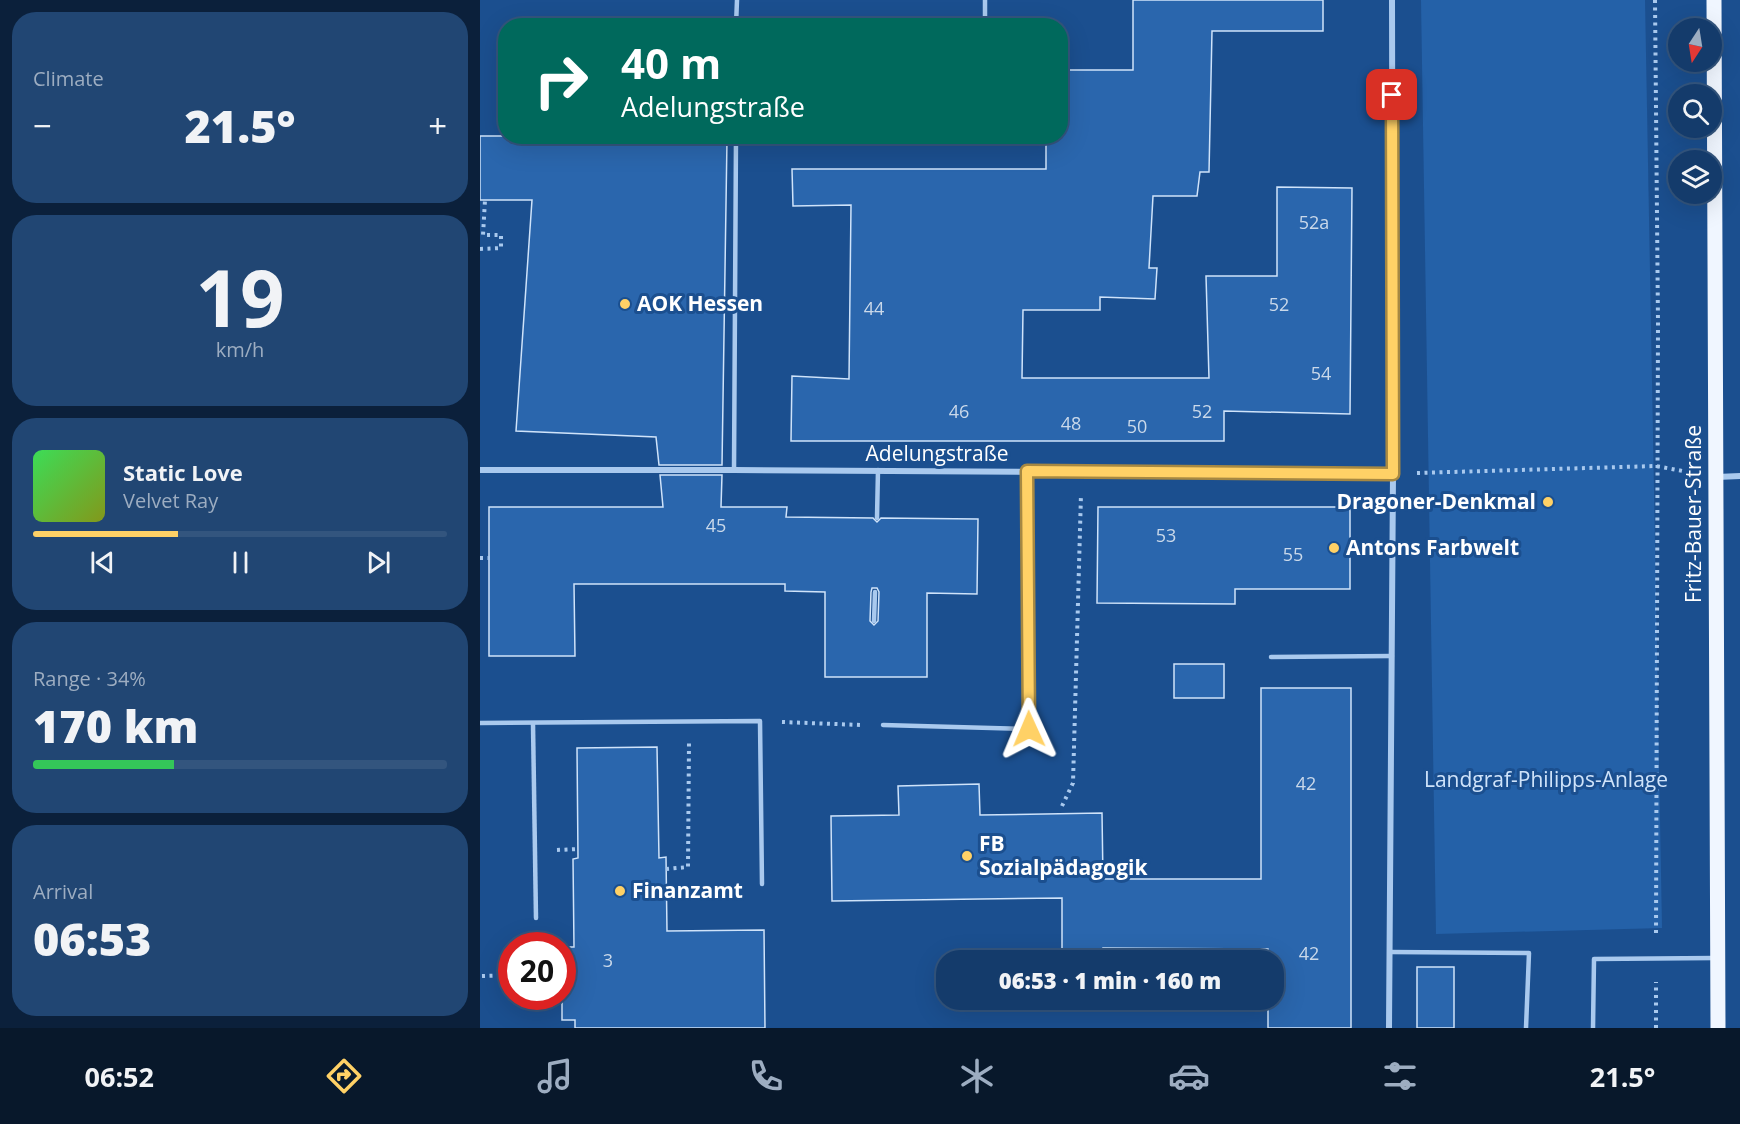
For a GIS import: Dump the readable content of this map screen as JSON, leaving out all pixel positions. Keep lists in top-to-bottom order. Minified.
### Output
{"streets":{"main road":["Fritz-Bauer-Straße"],"street":["Adelungstraße"]},"parks":["Landgraf-Philipps-Anlage"],"places":["AOK Hessen","Dragoner-Denkmal","Antons Farbwelt","FB Sozialpädagogik","Finanzamt"],"house_numbers":["52a","52","44","54","46","52","48","50","45","53","55","42","42","3"],"north":"bottom","page":{"tile":["Climate",["19","km/h"],["Range · 34%","170 km"],["Arrival","06:53"]],"turn":["40 m","Adelungstraße"],"heat":["−","21.5°","+"],"song":["Static Love","Velvet Ray"],"limit":"20","trip":"06:53 · 1 min · 160 m","tabs":["06:52","21.5°"]}}
